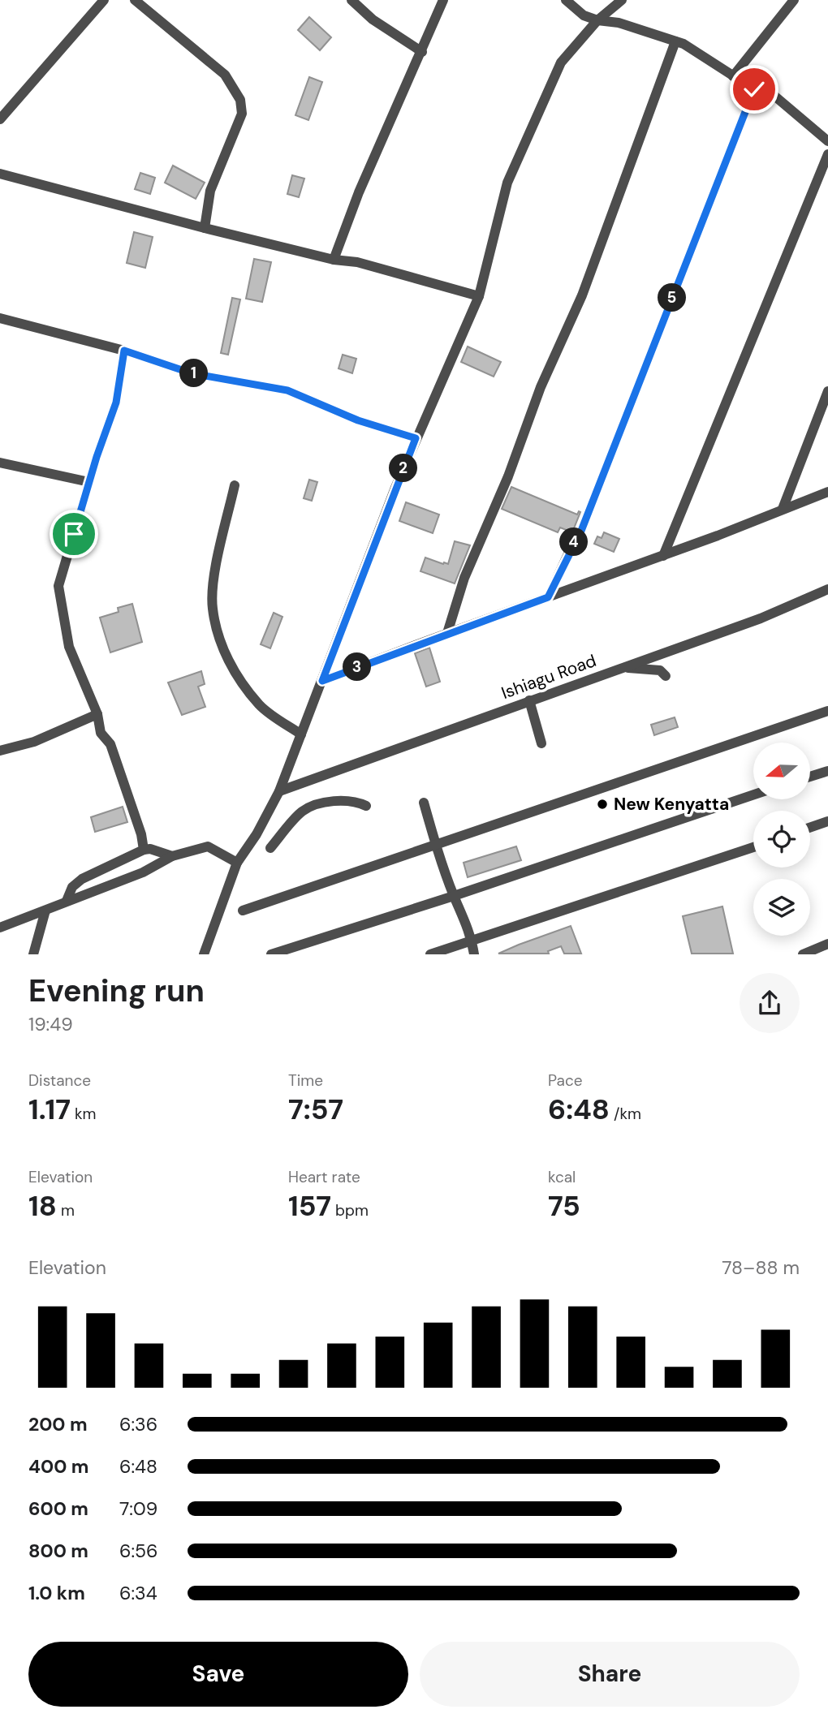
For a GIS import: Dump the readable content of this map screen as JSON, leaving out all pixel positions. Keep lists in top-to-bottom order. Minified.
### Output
{"streets":{"street":["Ishiagu Road"]},"places":["New Kenyatta"],"north":"left","page":{"pins":["5","1","2","4","3"],"heading":["Evening run","19:49"],"stats":[["Distance","1.17 km"],["Time","7:57"],["Pace","6:48 /km"],["Elevation","18 m"],["Heart rate","157 bpm"],["kcal","75"]],"chart":["Elevation","78–88 m"],"list":[{"name":"200 m","note":"6:36"},{"name":"400 m","note":"6:48"},{"name":"600 m","note":"7:09"},{"name":"800 m","note":"6:56"},{"name":"1.0 km","note":"6:34"}],"buttons":["Save","Share"]}}
